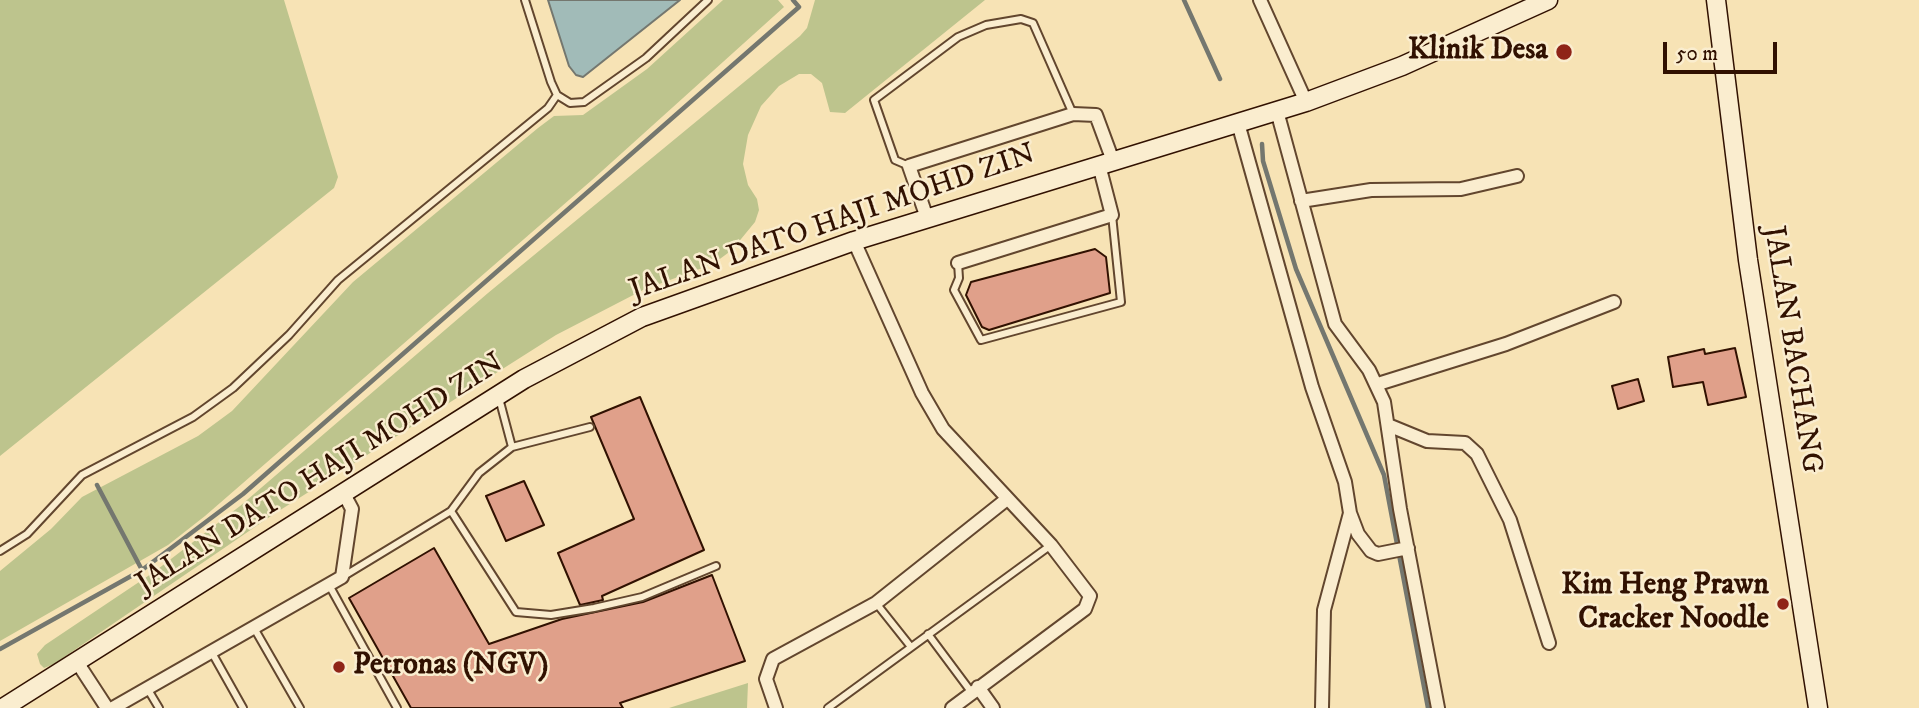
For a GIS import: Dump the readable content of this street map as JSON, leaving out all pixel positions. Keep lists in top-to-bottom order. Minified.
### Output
{"streets":{"main road":["JALAN DATO HAJI MOHD ZIN","JALAN BACHANG"]},"places":["Klinik Desa","Kim Heng Prawn Cracker Noodle","Petronas (NGV)"],"scale_bar":"50 m"}
